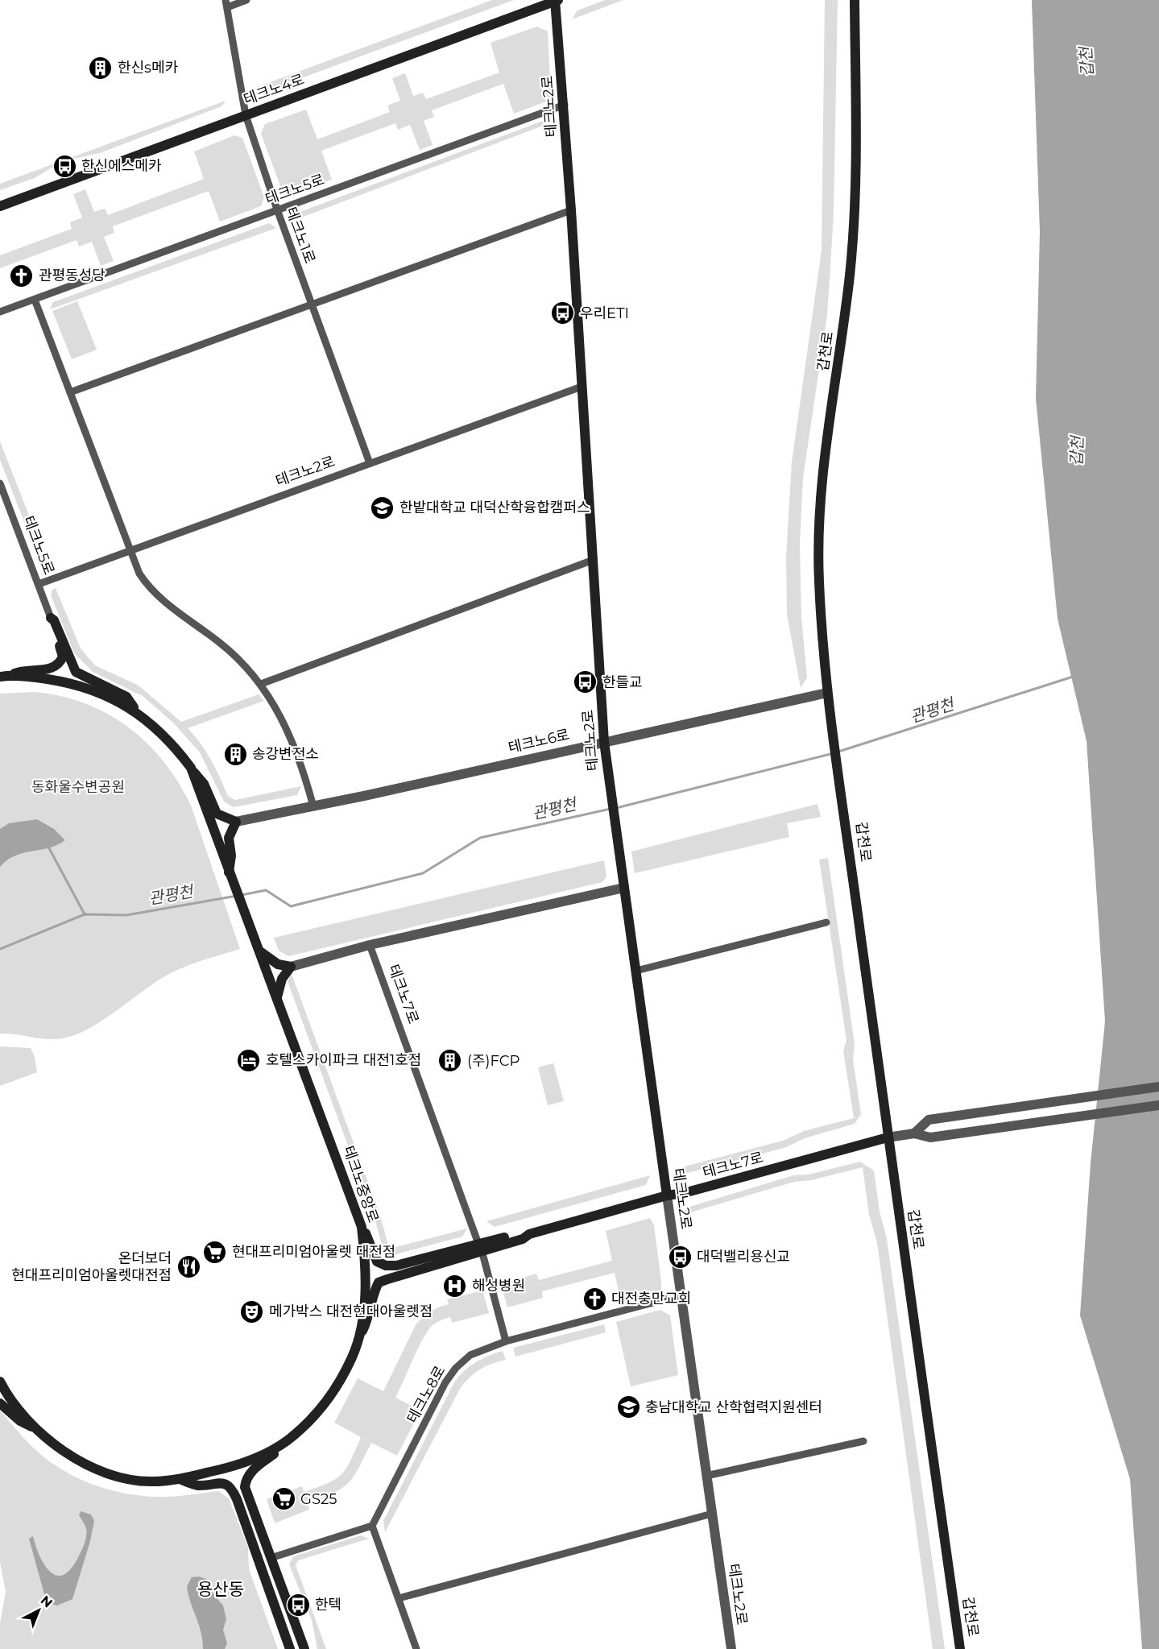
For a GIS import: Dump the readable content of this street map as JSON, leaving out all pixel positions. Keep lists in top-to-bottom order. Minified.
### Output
{"streets":{"main road":["테크노4로","테크노2로","갑천로","테크노7로","테크노중앙로"],"street":["테크노5로","테크노1로","테크노6로","테크노8로"]},"crossings":[["테크노4로","테크노2로"],["테크노4로","테크노1로"],["테크노2로","테크노5로"],["테크노2로","테크노1로"],["테크노2로","테크노6로"],["테크노2로","테크노7로"],["테크노2로","테크노8로"],["테크노5로","테크노1로"],["갑천로","테크노6로"],["갑천로","테크노7로"],["테크노7로","테크노중앙로"]],"districts":["용산동"],"water":["갑천","관평천"],"parks":["동화울수변공원"],"places":{"building":["한신s메카","송강변전소","(주)FCP"],"bus stop":["한신에스메카","우리ETI","한들교","대덕밸리용신교","한텍"],"church":["관평동성당","대전충만교회"],"school or university":["한밭대학교 대덕산학융합캠퍼스","충남대학교 산학협력지원센터"],"hotel":["호텔스카이파크 대전1호점"],"supermarket":["현대프리미엄아울렛 대전점","GS25"],"restaurant":["온더보더 현대프리미엄아울렛대전점"],"hospital":["해성병원"],"theatre":["메가박스 대전현대아울렛점"]},"north":"top right"}
